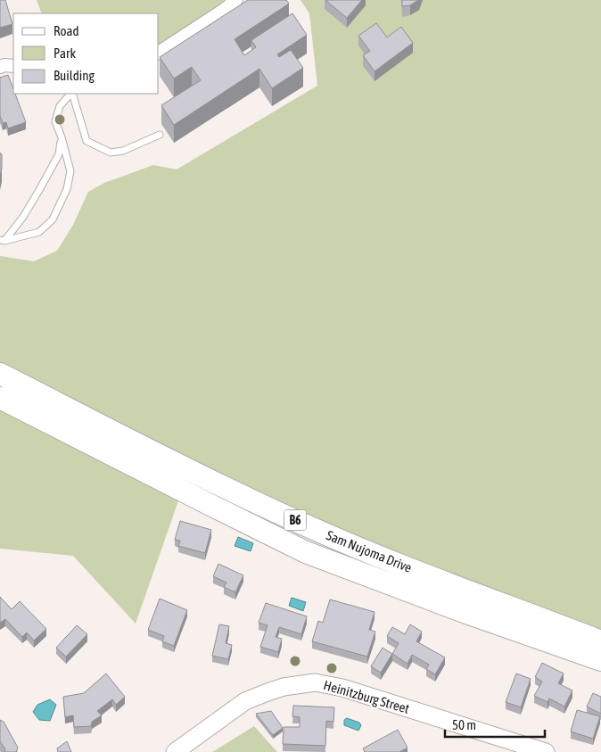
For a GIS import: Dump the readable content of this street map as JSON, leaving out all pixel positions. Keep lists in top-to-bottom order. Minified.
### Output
{"streets":{"highway":["B6","Sam Nujoma Drive"],"street":["Heinitzburg Street"]},"legend":["Road","Park","Building"],"scale_bar":"50 m"}
